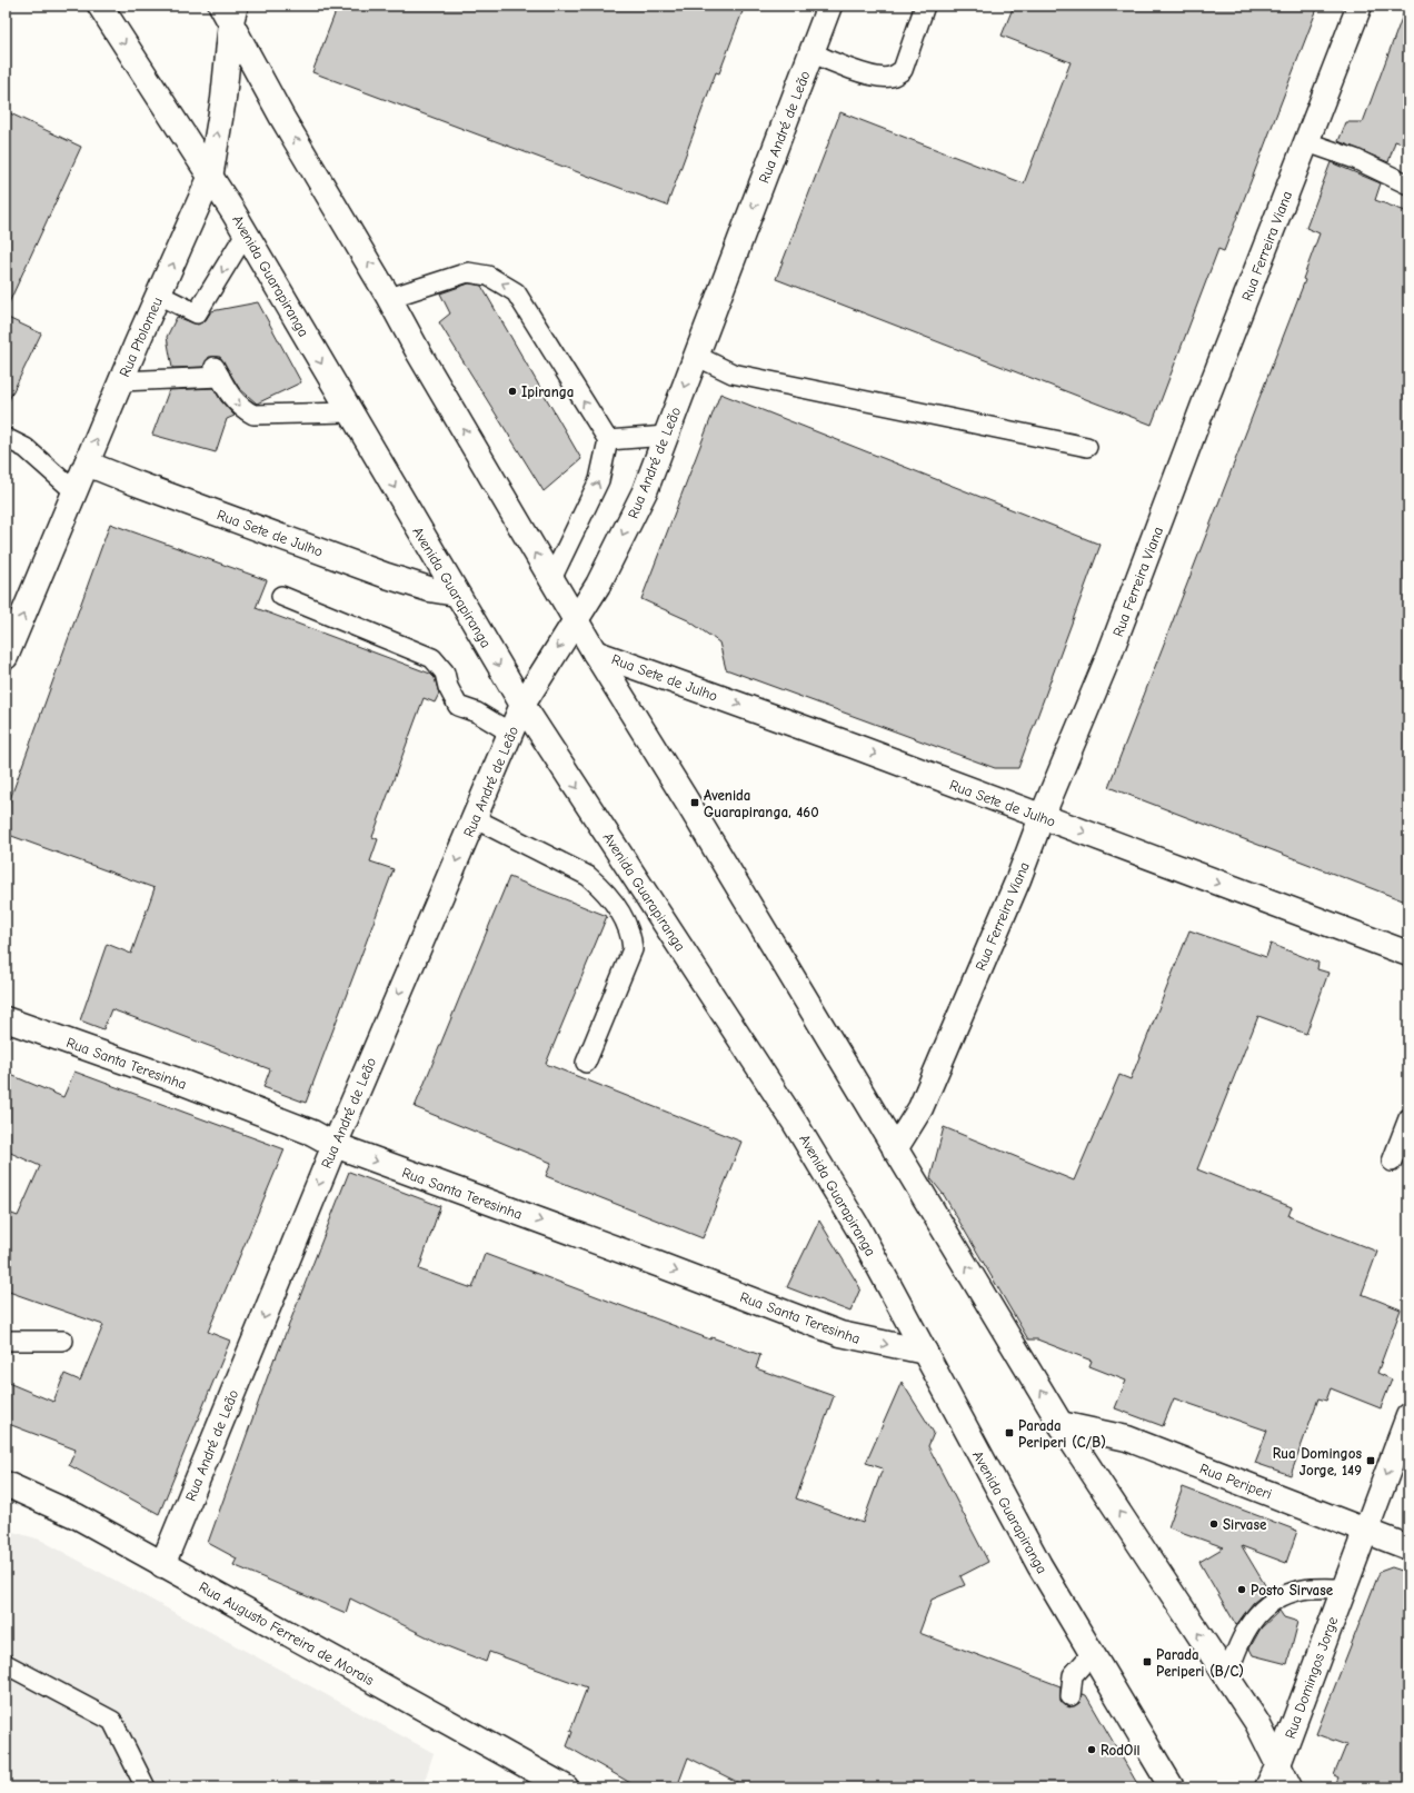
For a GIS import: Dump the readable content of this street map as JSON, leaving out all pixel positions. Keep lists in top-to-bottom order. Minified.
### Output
{"streets":{"street":["Rua André de Leão","Rua Ferreira Viana","Avenida Guarapiranga","Rua Ptolomeu","Rua Sete de Julho","Rua Santa Teresinha","Rua Periperi","Rua Augusto Ferreira de Morais","Rua Domingos Jorge"]},"crossings":[["Rua André de Leão","Avenida Guarapiranga"],["Rua André de Leão","Rua Santa Teresinha"],["Rua André de Leão","Rua Augusto Ferreira de Morais"],["Rua Ferreira Viana","Rua Sete de Julho"],["Avenida Guarapiranga","Rua Ptolomeu"],["Avenida Guarapiranga","Rua Sete de Julho"],["Avenida Guarapiranga","Rua Santa Teresinha"],["Rua Ptolomeu","Rua Sete de Julho"],["Rua Periperi","Rua Domingos Jorge"]],"one_way":["Rua André de Leão","Rua Ptolomeu","Rua Sete de Julho","Rua Santa Teresinha"],"places":{"other":["Ipiranga","Sirvase","Posto Sirvase","RodOil"],"transit":["Avenida Guarapiranga, 460","Parada Periperi (C/B)","Rua Domingos Jorge, 149","Parada Periperi (B/C)"]}}
